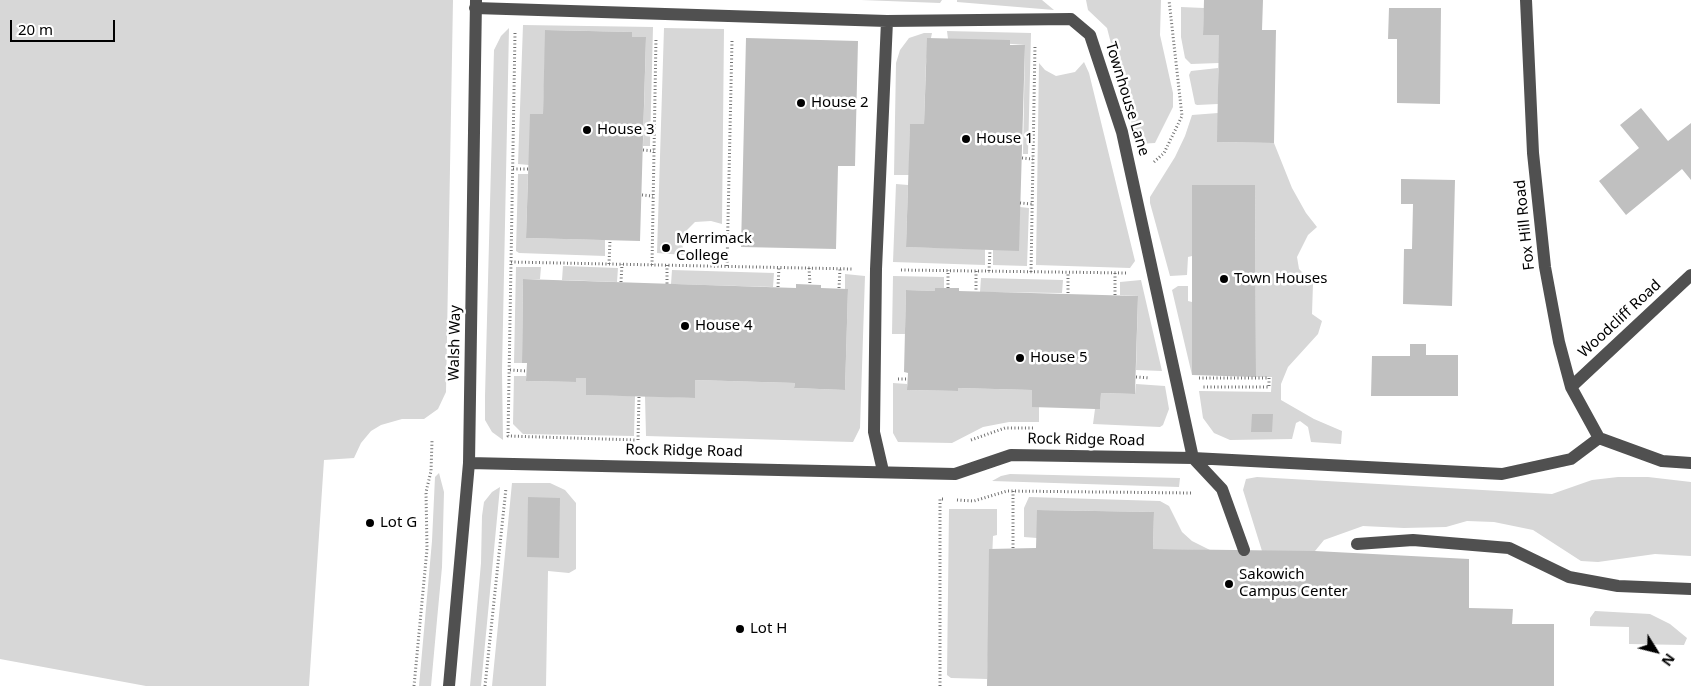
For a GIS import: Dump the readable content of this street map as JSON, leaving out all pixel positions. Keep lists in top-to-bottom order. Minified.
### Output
{"streets":{"street":["Townhouse Lane","Fox Hill Road","Woodcliff Road","Walsh Way","Rock Ridge Road"]},"crossings":[["Townhouse Lane","Walsh Way"],["Townhouse Lane","Rock Ridge Road"],["Fox Hill Road","Woodcliff Road"],["Fox Hill Road","Rock Ridge Road"],["Walsh Way","Rock Ridge Road"]],"places":["House 2","House 3","House 1","Merrimack College","Town Houses","House 4","House 5","Lot G","Sakowich Campus Center","Lot H"],"scale_bar":"20 m","north":"bottom right"}
